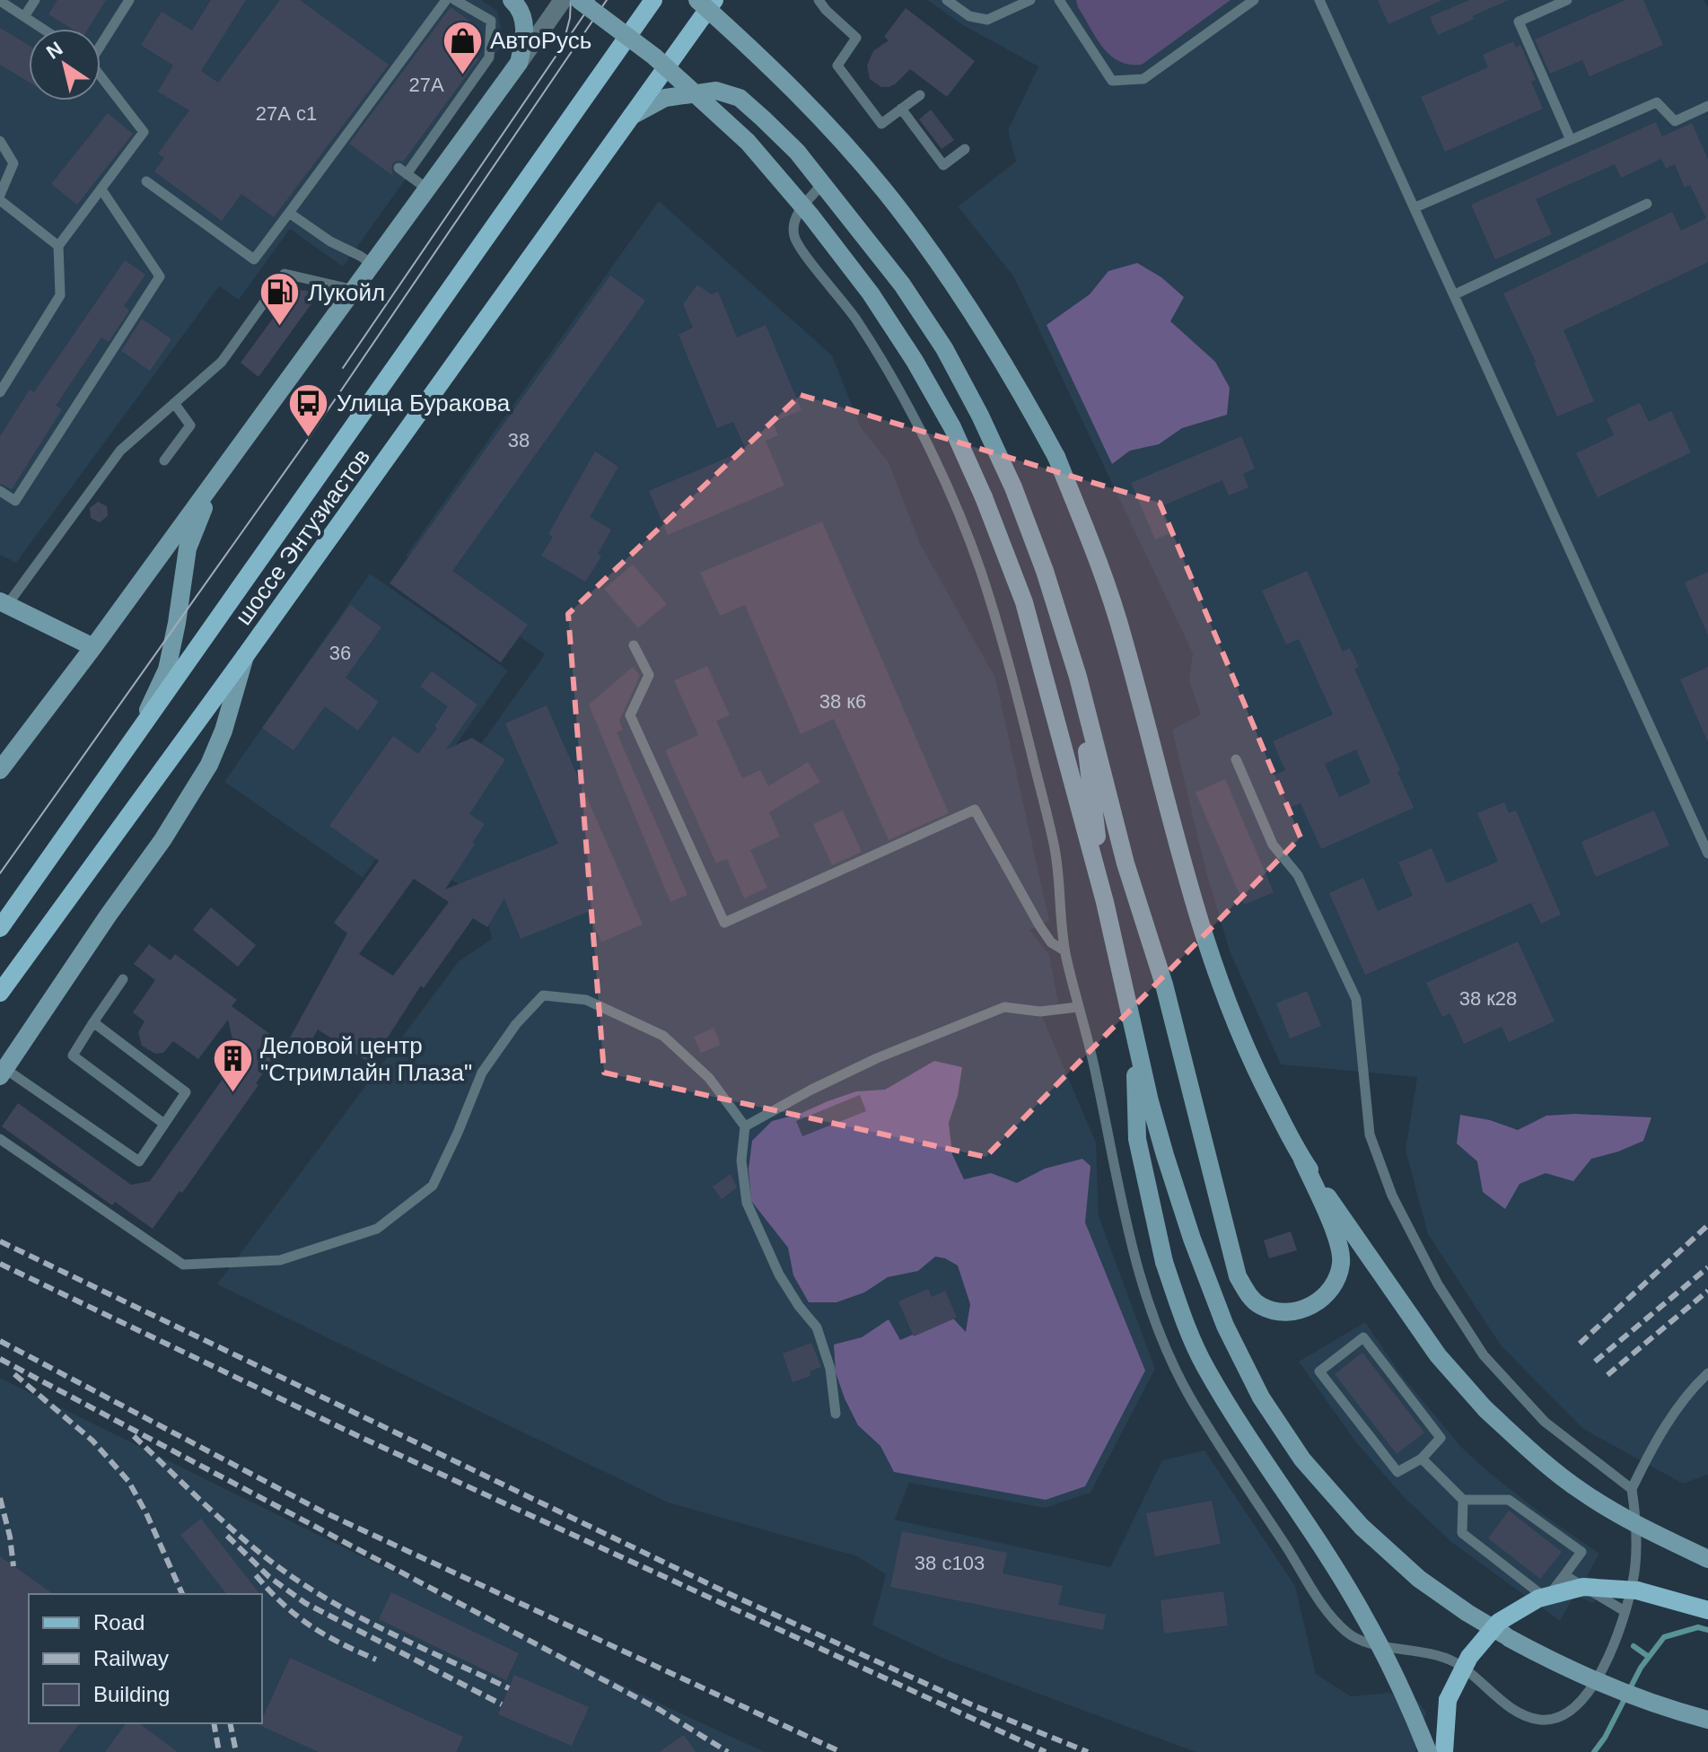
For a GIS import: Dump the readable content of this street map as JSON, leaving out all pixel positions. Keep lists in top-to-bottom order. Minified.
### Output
{"streets":{"main road":["шоссе Энтузиастов"]},"places":{"shop":["АвтоРусь"],"fuel station":["Лукойл"],"bus stop":["Улица Буракова"],"building":["Деловой центр \"Стримлайн Плаза\""]},"house_numbers":["27А","27А с1","38","36","38 к6","38 к28","38 с103"],"legend":["Road","Railway","Building"],"north":"top left"}
